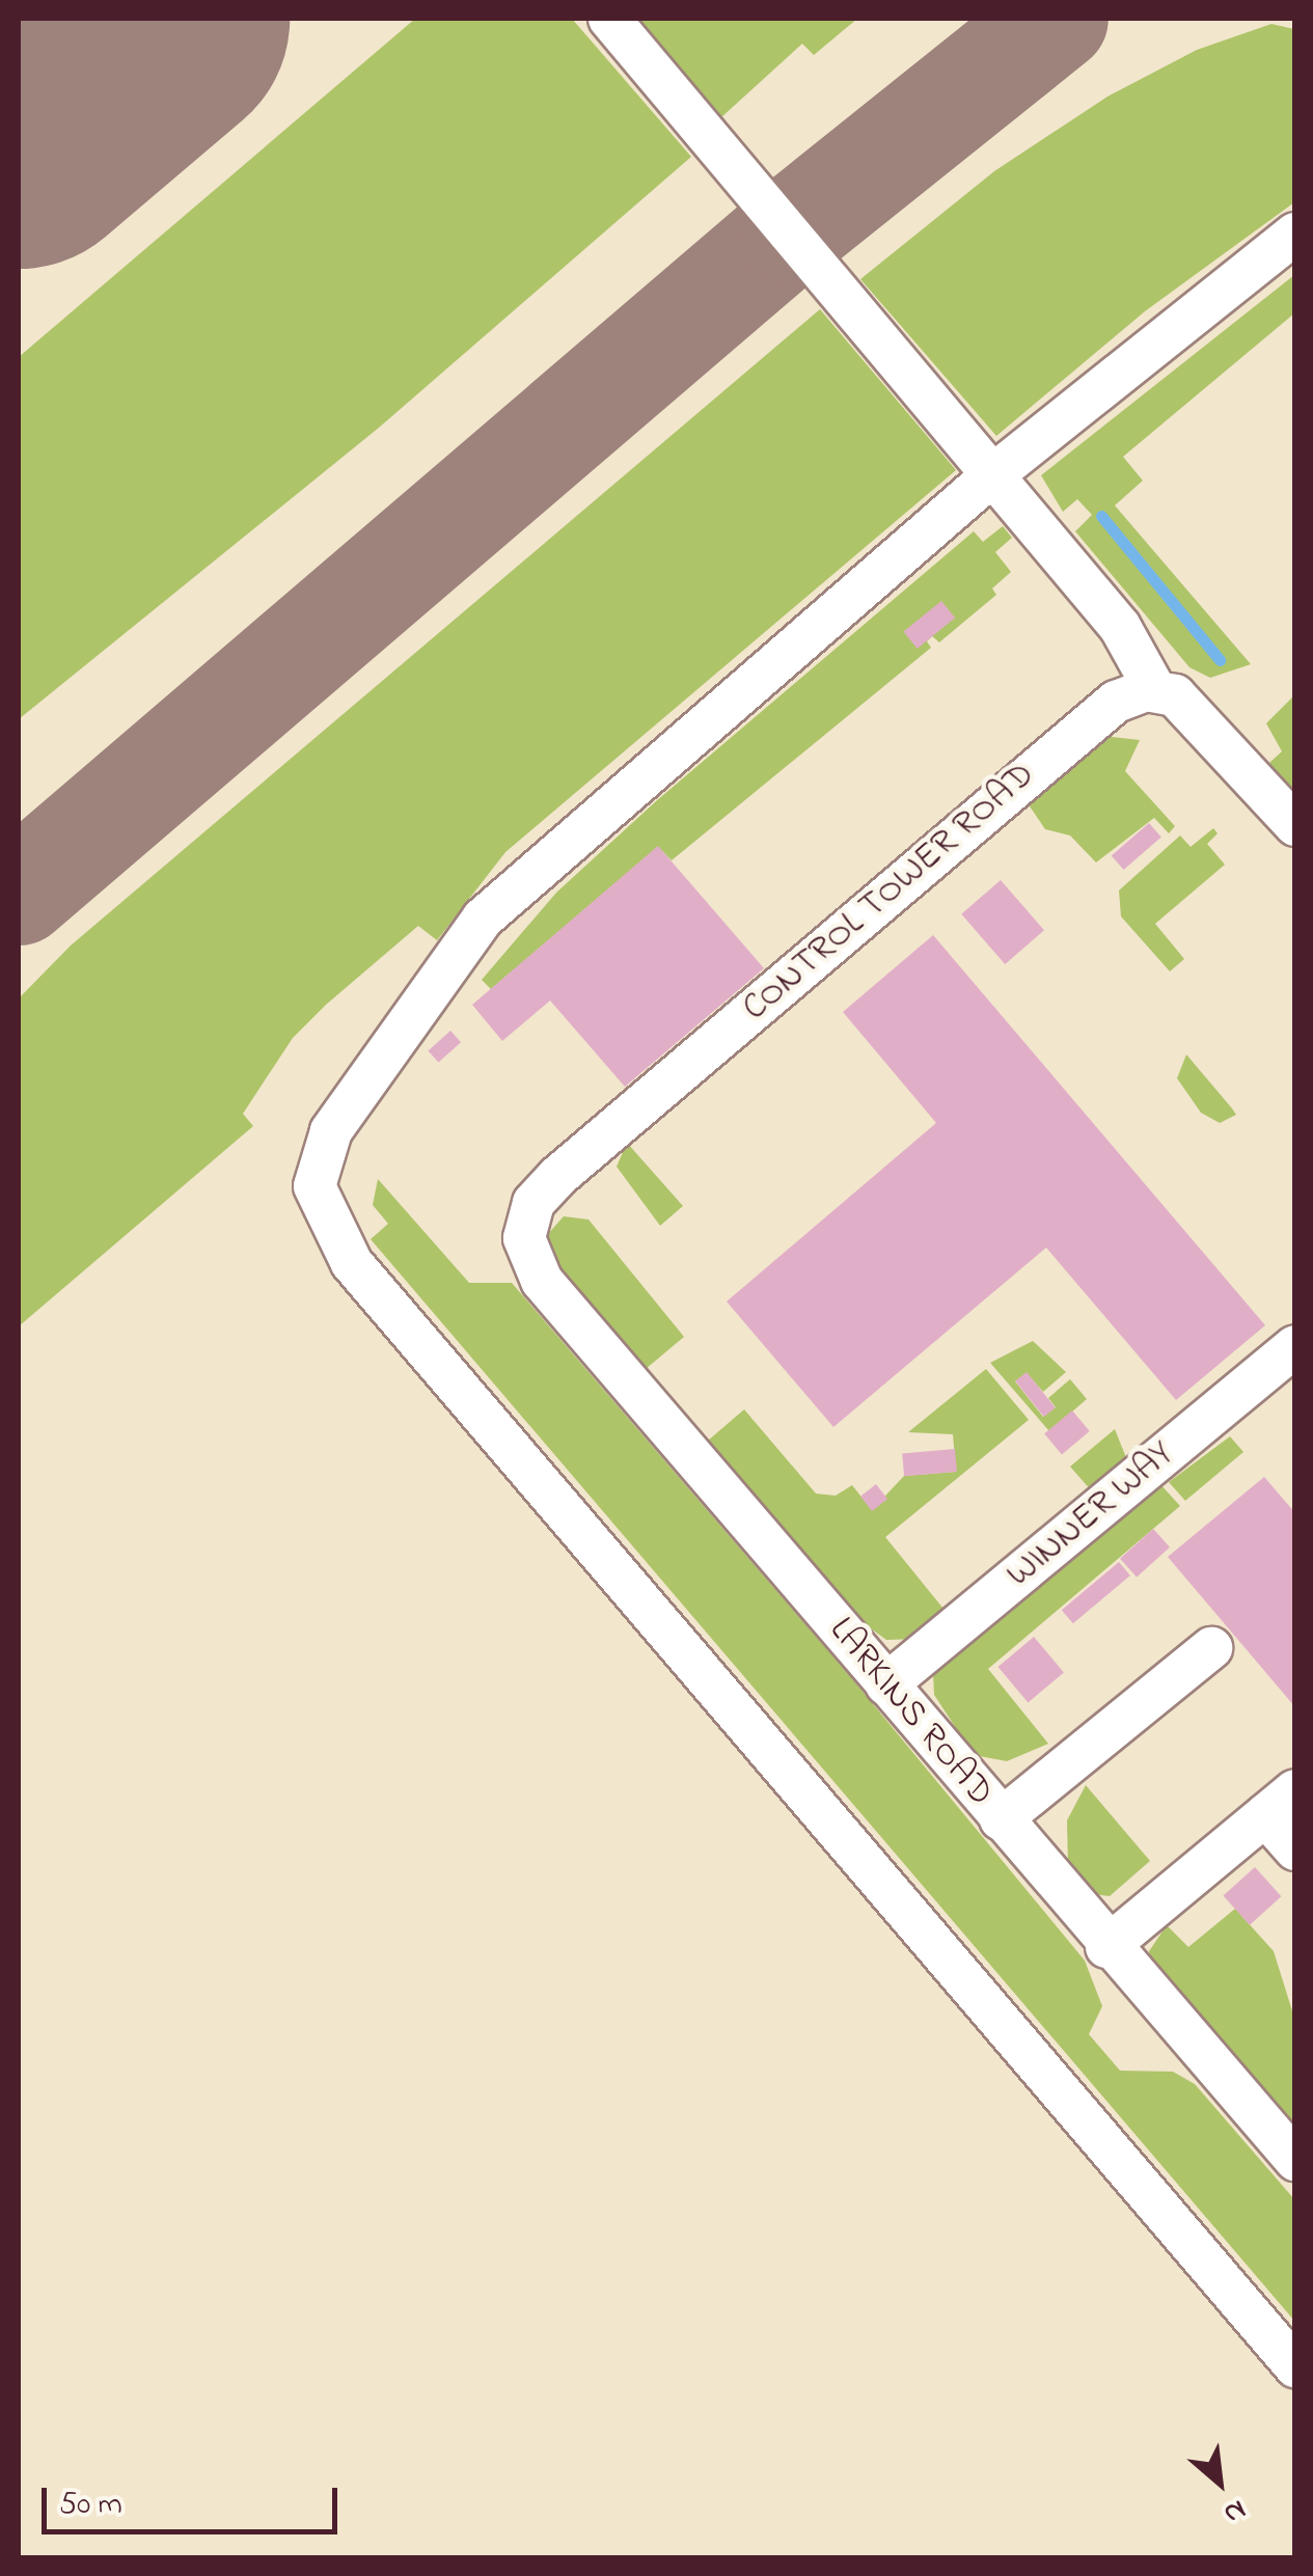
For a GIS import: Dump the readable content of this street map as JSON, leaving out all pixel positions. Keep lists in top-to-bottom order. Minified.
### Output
{"streets":{"lane":["CONTROL TOWER ROAD","WINNER WAY","LARKINS ROAD"]},"crossings":[["CONTROL TOWER ROAD","LARKINS ROAD"],["WINNER WAY","LARKINS ROAD"]],"scale_bar":"50 m","north":"bottom right"}
